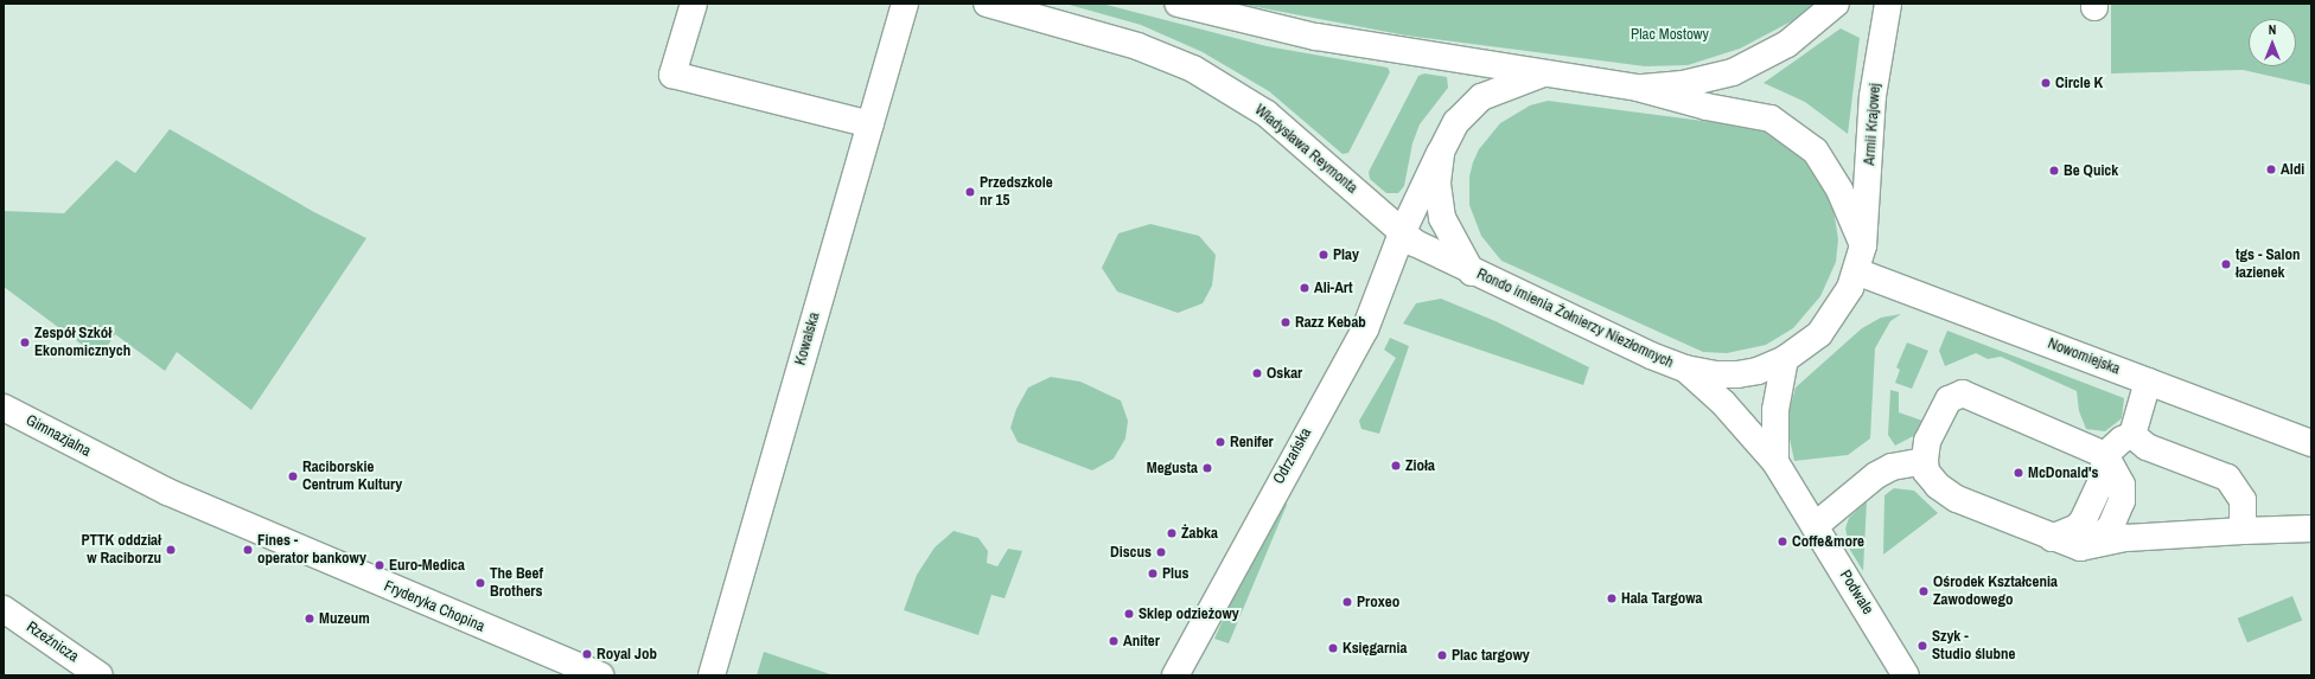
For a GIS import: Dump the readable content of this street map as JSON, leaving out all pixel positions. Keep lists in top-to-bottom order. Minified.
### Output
{"streets":{"street":["Armii Krajowej","Władysława Reymonta","Rondo imienia Żołnierzy Niezłomnych","Kowalska","Nowomiejska","Gimnazjalna","Odrzańska","Podwale","Fryderyka Chopina","Rzeźnicza"]},"crossings":[["Armii Krajowej","Rondo imienia Żołnierzy Niezłomnych"],["Władysława Reymonta","Odrzańska"],["Rondo imienia Żołnierzy Niezłomnych","Nowomiejska"],["Rondo imienia Żołnierzy Niezłomnych","Podwale"],["Gimnazjalna","Fryderyka Chopina"]],"parks":["Plac Mostowy"],"places":["Circle K","Aldi","Be Quick","Przedszkole nr 15","Play","tgs - Salon łazienek","Ali-Art","Razz Kebab","Zespół Szkół Ekonomicznych","Oskar","Renifer","Zioła","Megusta","McDonald's","Raciborskie Centrum Kultury","Żabka","Coffe&more","PTTK oddział w Raciborzu","Fines - operator bankowy","Discus","Euro-Medica","Plus","The Beef Brothers","Ośrodek Kształcenia Zawodowego","Hala Targowa","Proxeo","Sklep odzieżowy","Muzeum","Aniter","Szyk - Studio ślubne","Księgarnia","Royal Job","Plac targowy"],"north":"top"}
